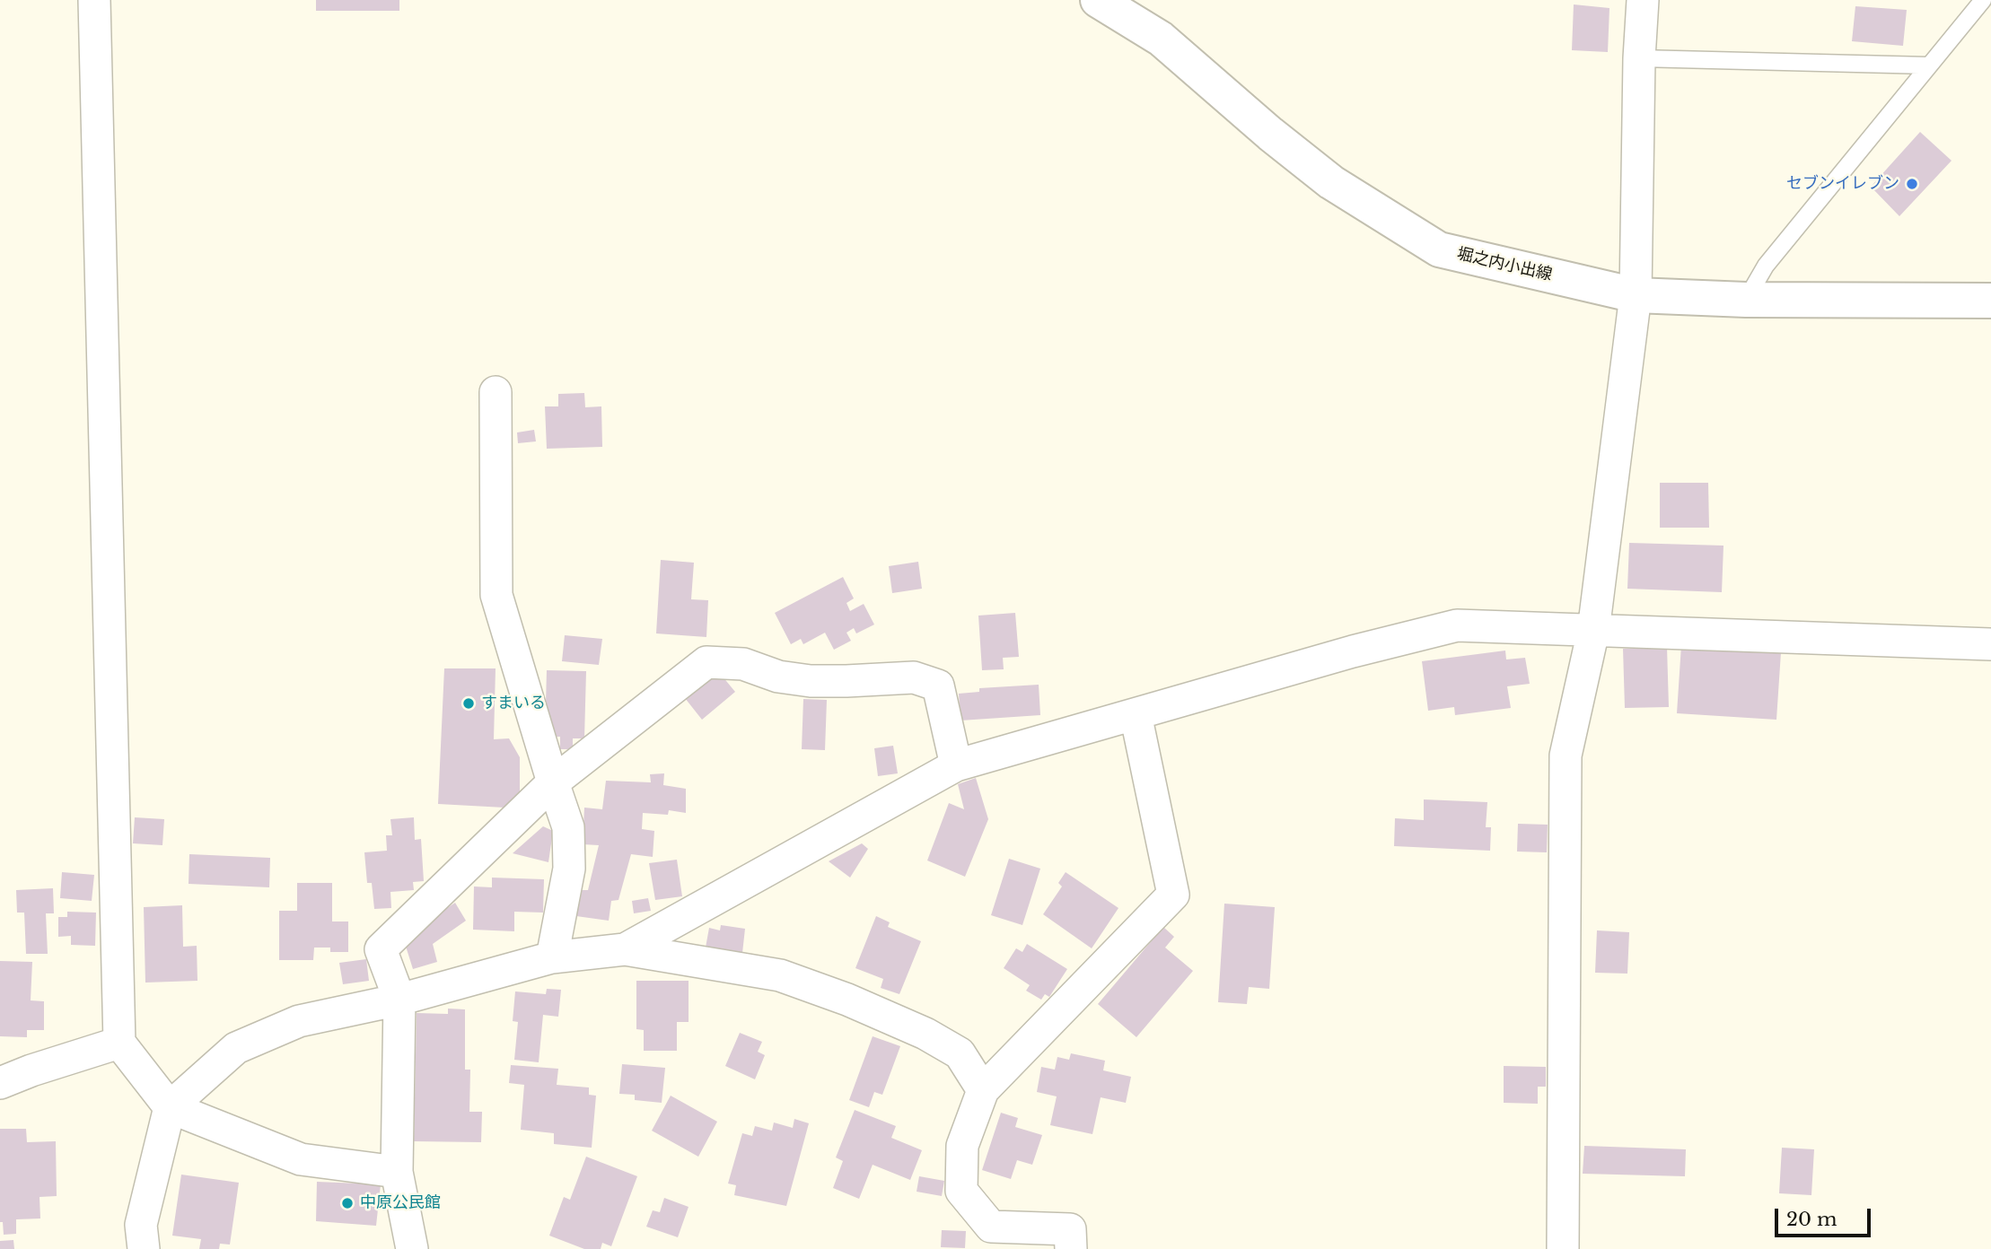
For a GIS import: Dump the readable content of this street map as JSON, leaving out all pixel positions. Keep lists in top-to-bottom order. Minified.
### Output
{"streets":{"main road":["堀之内小出線"]},"places":["セブンイレブン","すまいる","中原公民館"],"scale_bar":"20 m"}
